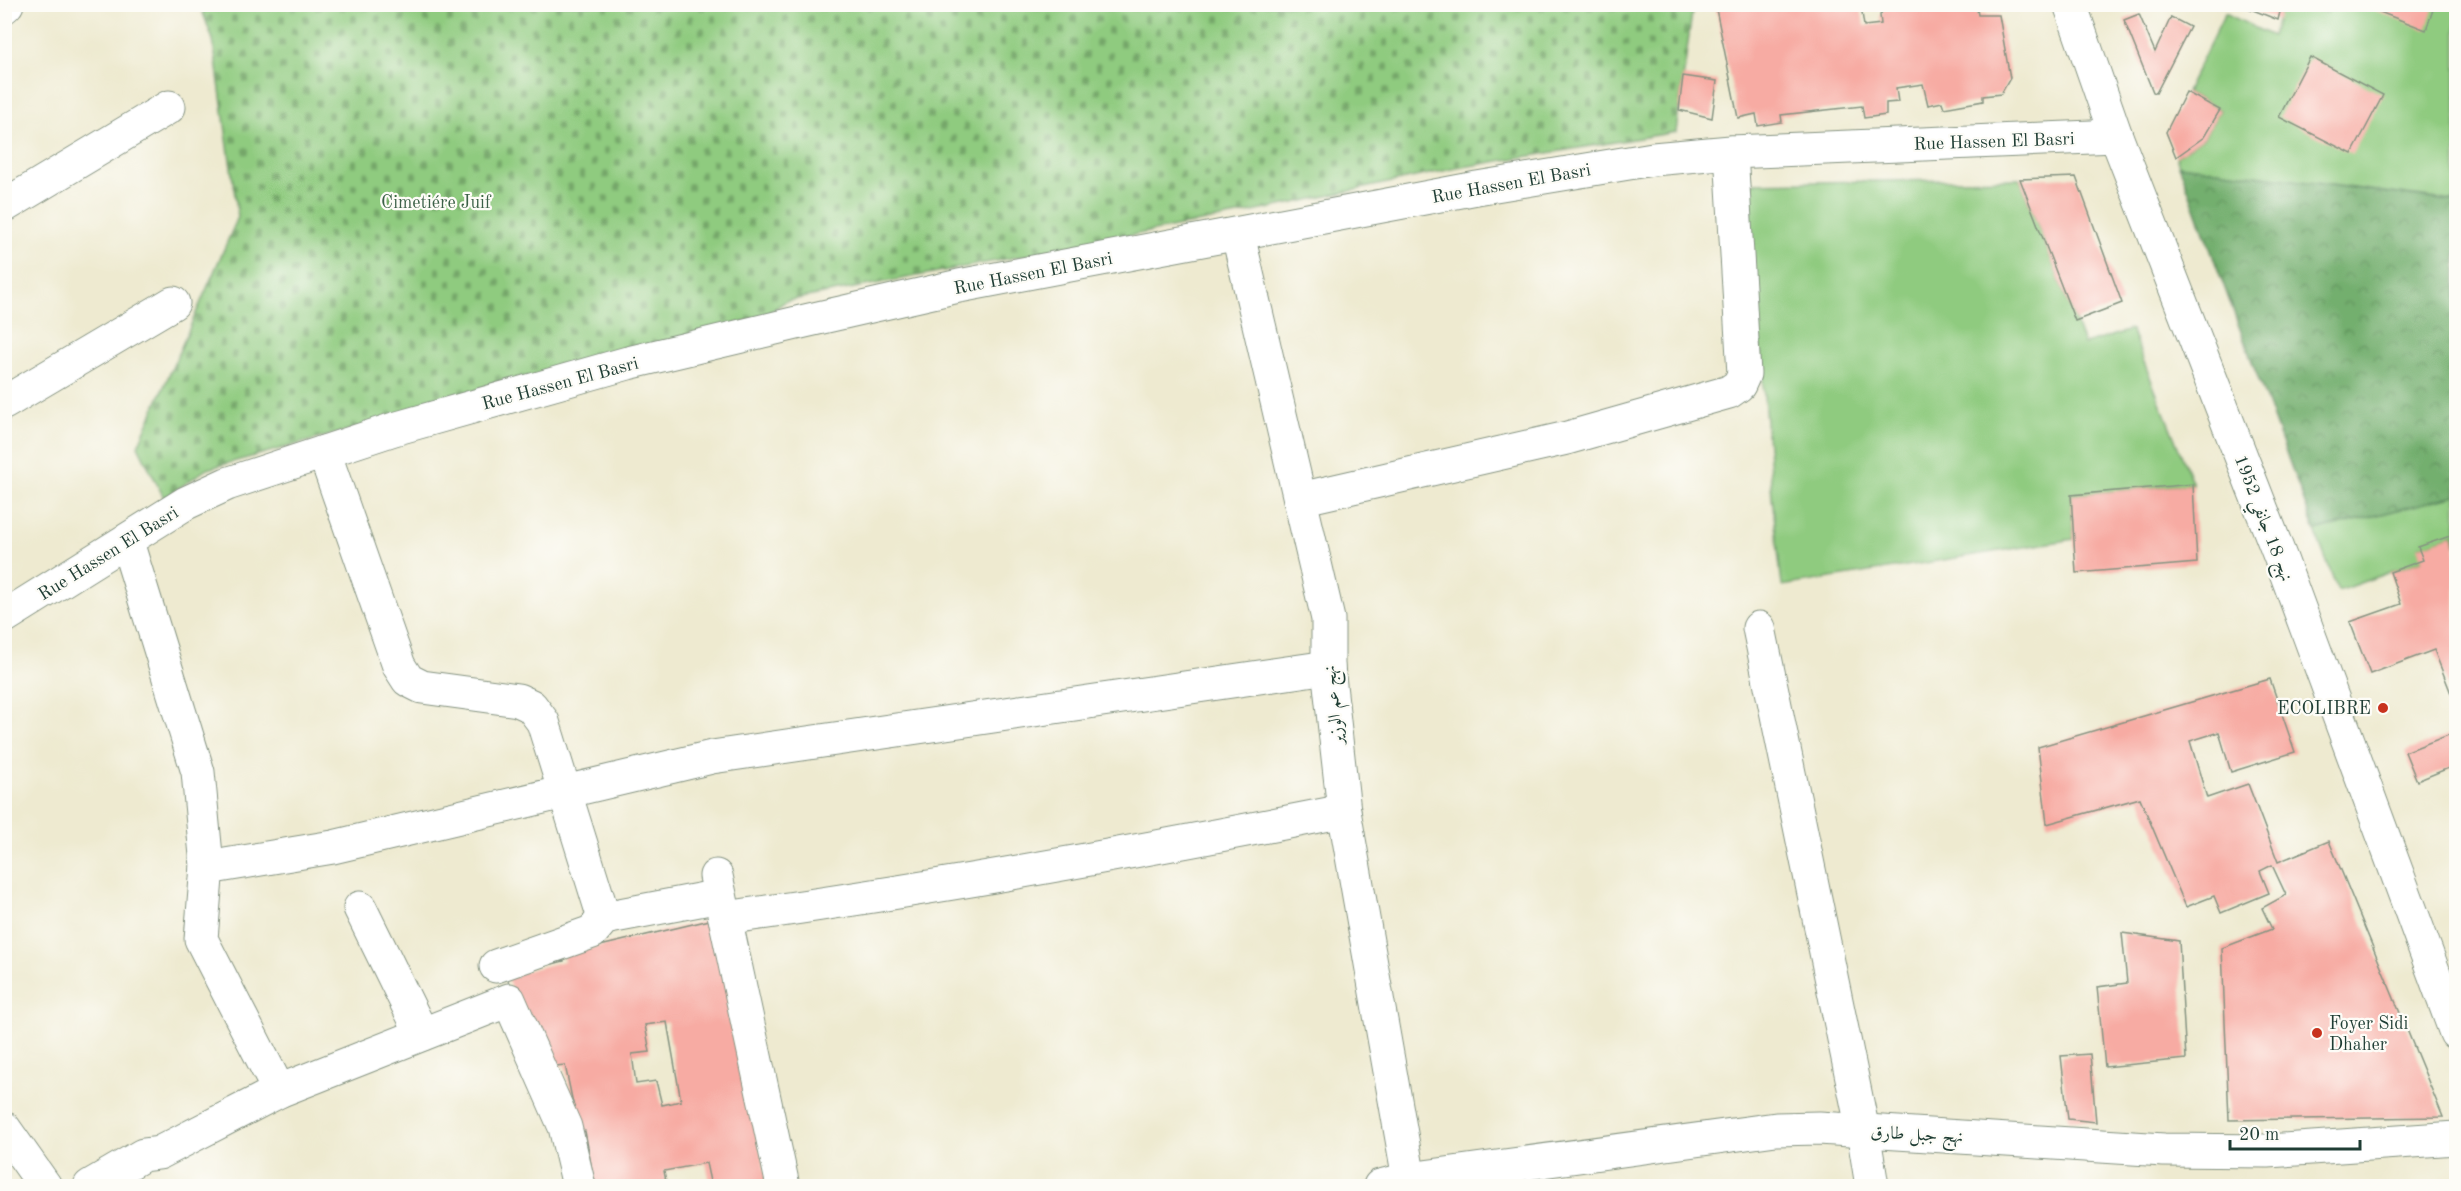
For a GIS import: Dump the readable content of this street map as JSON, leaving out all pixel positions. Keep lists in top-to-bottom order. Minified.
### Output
{"streets":{"street":["Rue Hassen El Basri","نهج 18 جانفي 1952","نهج عم الوزير","نهج جبل طارق"]},"crossings":[["Rue Hassen El Basri","نهج 18 جانفي 1952"],["Rue Hassen El Basri","نهج عم الوزير"],["نهج عم الوزير","نهج جبل طارق"]],"parks":["Cimetiére Juif"],"places":["ECOLIBRE","Foyer Sidi Dhaher"],"scale_bar":"20 m"}
